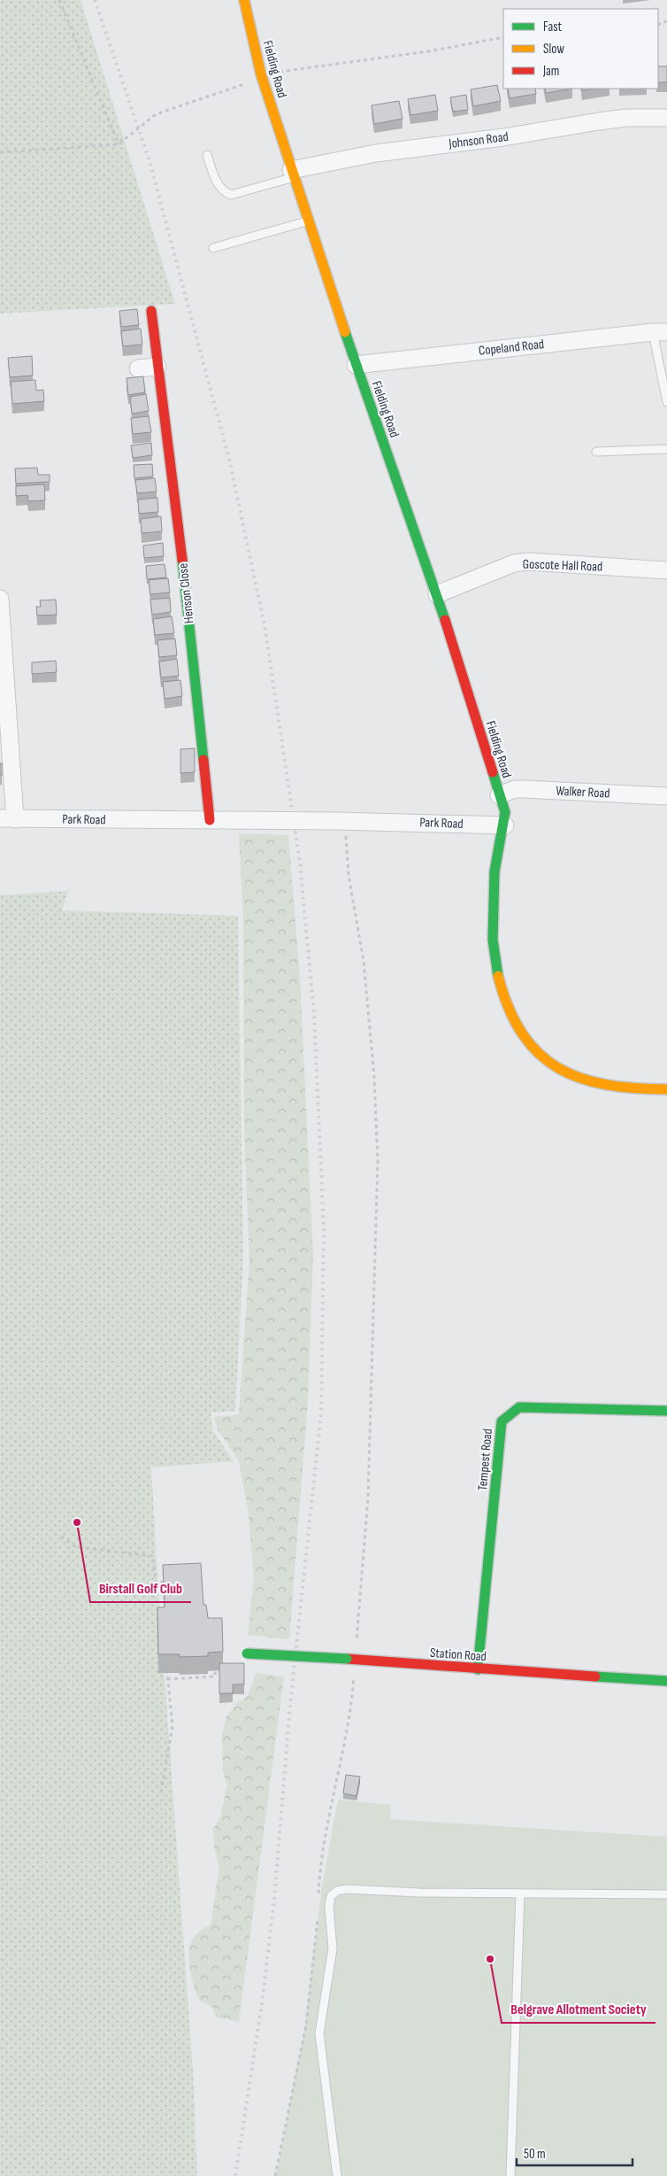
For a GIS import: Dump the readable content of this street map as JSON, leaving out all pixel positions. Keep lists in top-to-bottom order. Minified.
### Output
{"streets":{"street":["Fielding Road","Johnson Road","Copeland Road","Goscote Hall Road","Henson Close","Walker Road","Park Road","Tempest Road","Station Road"]},"crossings":[["Fielding Road","Johnson Road"],["Fielding Road","Copeland Road"],["Fielding Road","Goscote Hall Road"],["Fielding Road","Walker Road"],["Fielding Road","Park Road"],["Henson Close","Park Road"],["Tempest Road","Station Road"]],"places":["Birstall Golf Club","Belgrave Allotment Society"],"legend":["Fast","Slow","Jam"],"scale_bar":"50 m"}
